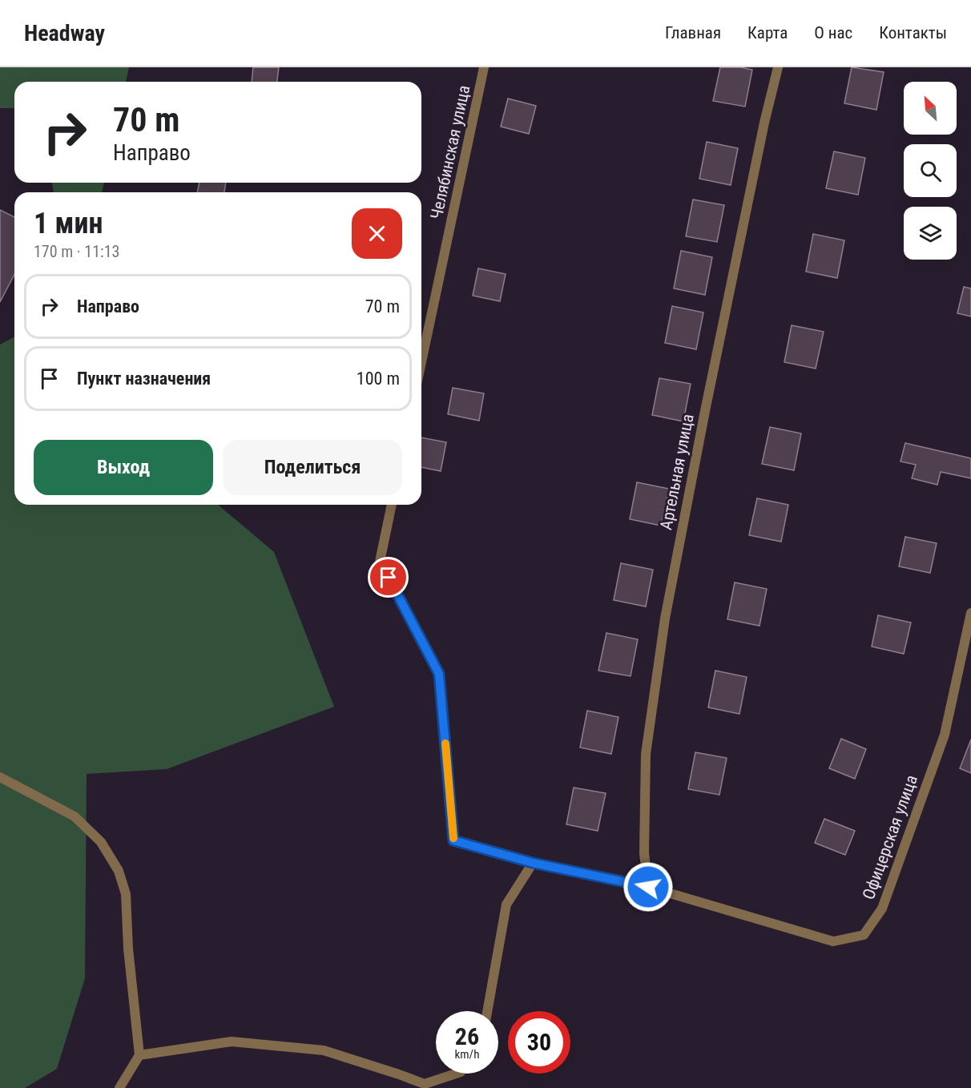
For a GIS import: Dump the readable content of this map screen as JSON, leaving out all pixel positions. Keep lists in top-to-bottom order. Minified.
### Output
{"streets":{"street":["Челябинская улица","Артельная улица","Офицерская улица"]},"crossings":[["Артельная улица","Офицерская улица"]],"north":"top left","page":{"header":"Headway","nav":["Главная","Карта","О нас","Контакты"],"turn":["70 m","Направо"],"heading":["1 мин","170 m · 11:13"],"list":[{"name":"Направо","value":"70 m"},{"name":"Пункт назначения","value":"100 m"}],"buttons":["Выход","Поделиться"],"speed":"26 km/h","limit":"30"}}
